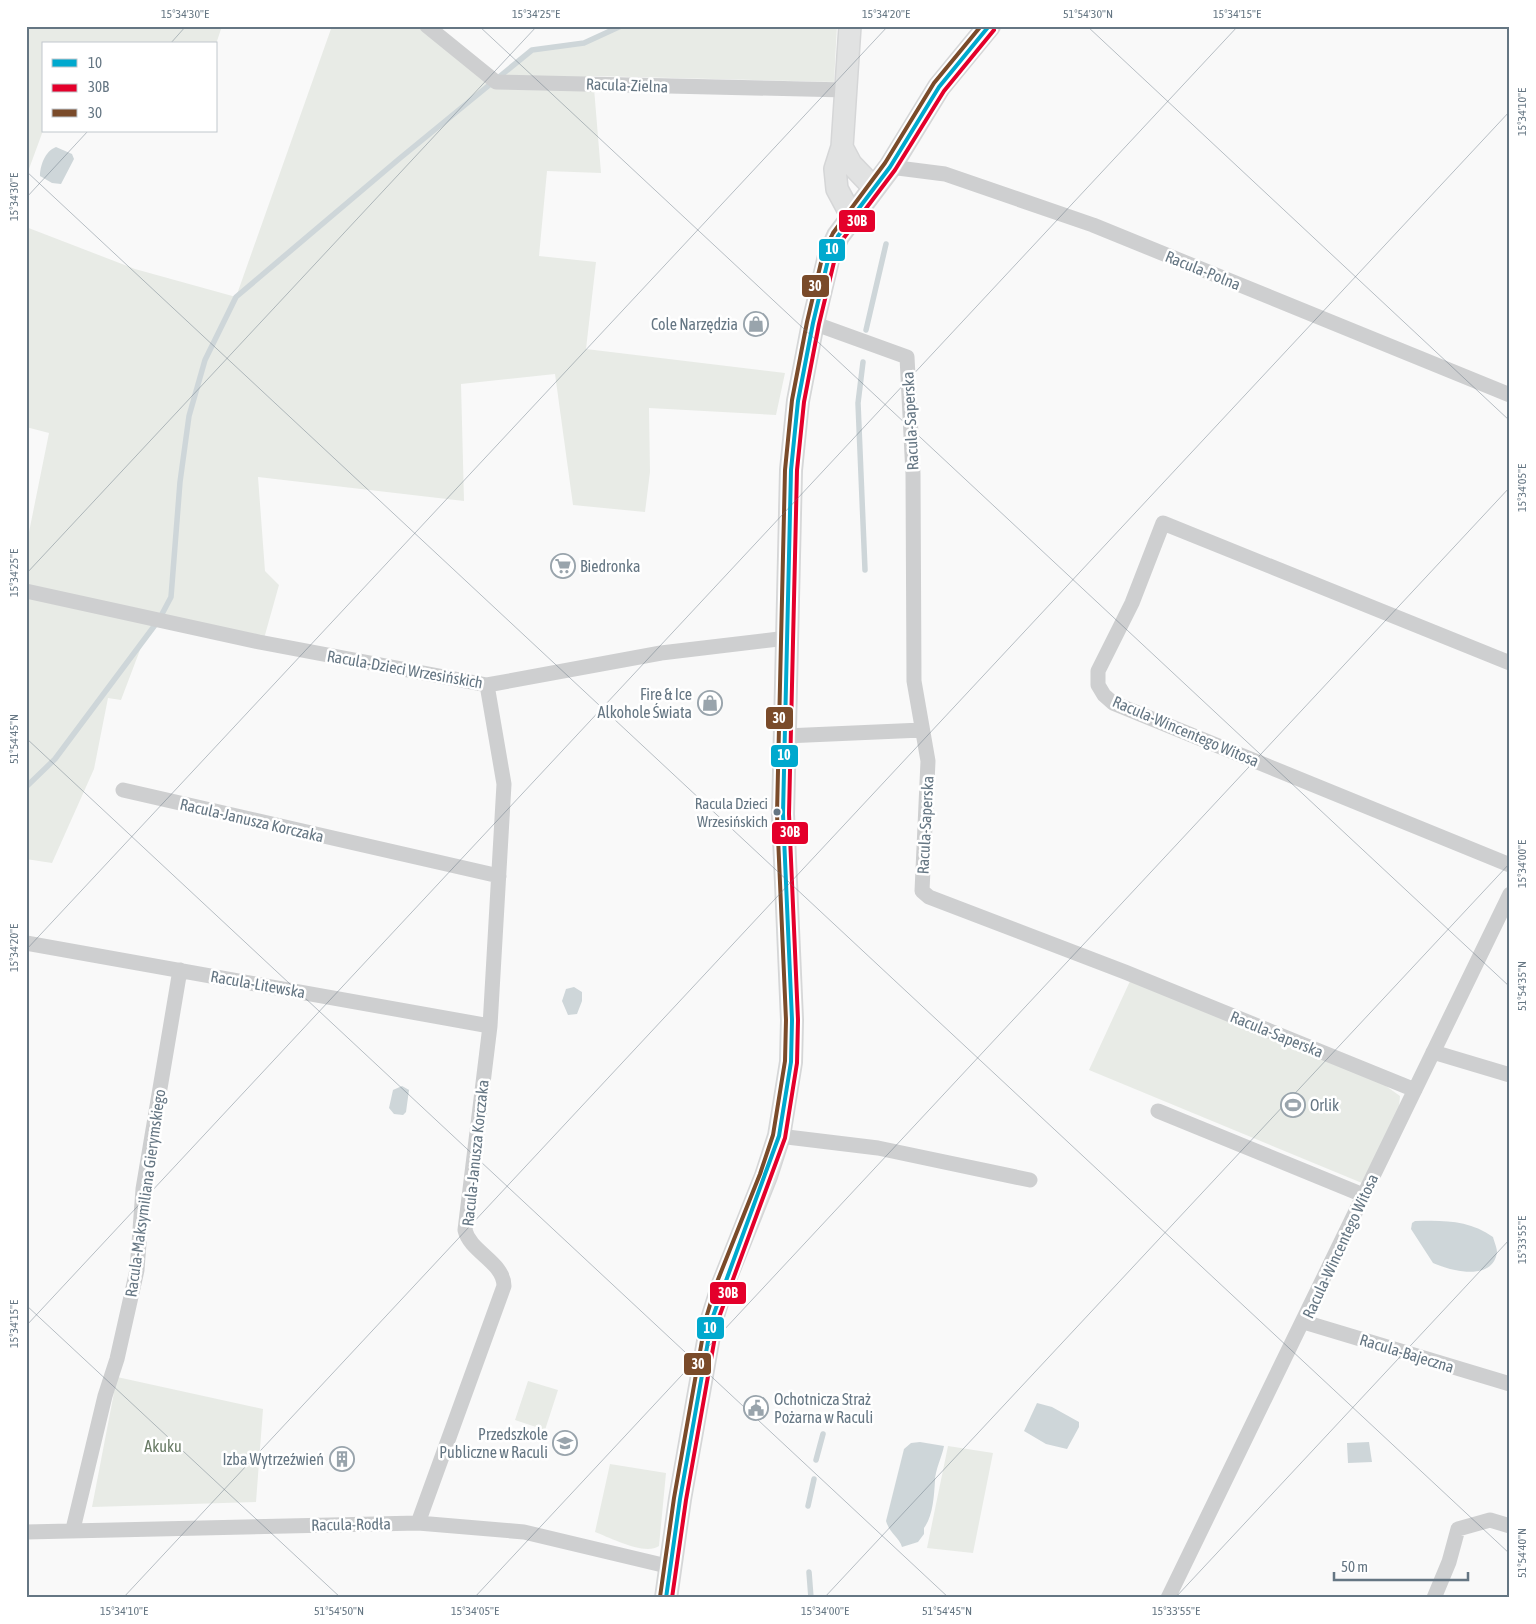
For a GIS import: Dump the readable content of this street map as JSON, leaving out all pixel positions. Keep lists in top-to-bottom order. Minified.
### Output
{"streets":{"street":["Racula-Zielna","Racula-Polna","Racula-Saperska","Racula-Dzieci Wrzesińskich","Racula-Wincentego Witosa","Racula-Janusza Korczaka","Racula-Litewska","Racula-Maksymiliana Gierymskiego","Racula-Bajeczna","Racula-Rodła"]},"crossings":[["Racula-Saperska","Racula-Wincentego Witosa"],["Racula-Dzieci Wrzesińskich","Racula-Janusza Korczaka"],["Racula-Wincentego Witosa","Racula-Bajeczna"],["Racula-Janusza Korczaka","Racula-Litewska"],["Racula-Janusza Korczaka","Racula-Rodła"],["Racula-Litewska","Racula-Maksymiliana Gierymskiego"],["Racula-Maksymiliana Gierymskiego","Racula-Rodła"]],"parks":["Akuku"],"places":{"shop":["Cole Narzędzia","Fire & Ice Alkohole Świata"],"supermarket":["Biedronka"],"other":["Racula Dzieci Wrzesińskich"],"sports":["Orlik"],"public building":["Ochotnicza Straż Pożarna w Raculi"],"school or university":["Przedszkole Publiczne w Raculi"],"building":["Izba Wytrzeźwień"]},"lines":["transit line 10","transit line 30","transit line 30B"],"legend":["10","30B","30"],"scale_bar":"50 m","coordinates":["15°34'30\"E","15°34'25\"E","15°34'20\"E","51°54'30\"N","15°34'15\"E","15°34'10\"E","15°34'05\"E","51°54'45\"N","15°34'00\"E","51°54'35\"N","15°33'55\"E","51°54'40\"N","51°54'50\"N"]}
